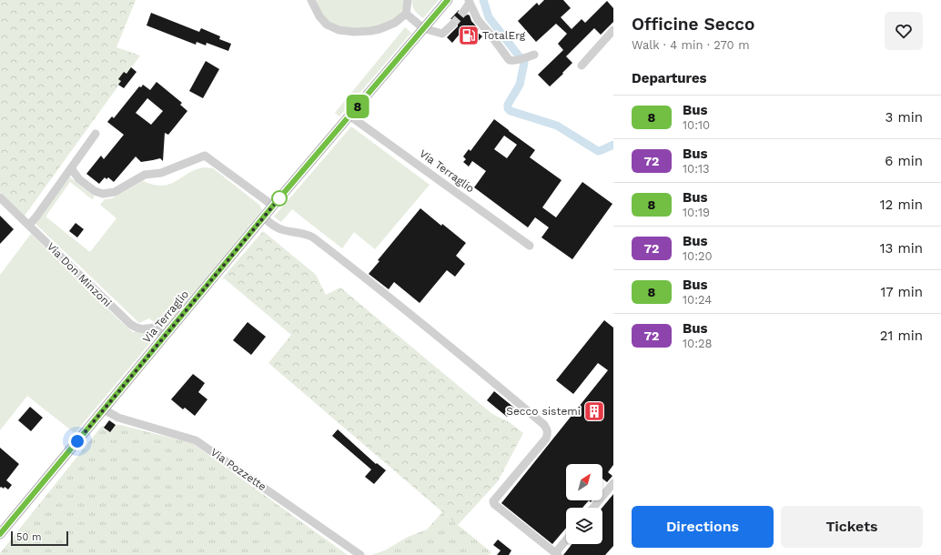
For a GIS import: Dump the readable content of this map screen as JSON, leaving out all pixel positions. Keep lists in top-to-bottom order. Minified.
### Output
{"streets":{"main road":["Via Terraglio"],"street":["Via Don Minzoni","Via Pozzette"]},"crossings":[["Via Terraglio","Via Don Minzoni"],["Via Terraglio","Via Pozzette"]],"places":{"fuel station":["TotalErg"],"building":["Secco sistemi"]},"lines":["bus line 8"],"scale_bar":"50 m","north":"top right","page":{"on_map":"8","heading":[["Officine Secco","Walk · 4 min · 270 m"],"Departures"],"list":[{"mark":"8","name":"Bus","note":"10:10","value":"3 min"},{"mark":"72","name":"Bus","note":"10:13","value":"6 min"},{"mark":"8","name":"Bus","note":"10:19","value":"12 min"},{"mark":"72","name":"Bus","note":"10:20","value":"13 min"},{"mark":"8","name":"Bus","note":"10:24","value":"17 min"},{"mark":"72","name":"Bus","note":"10:28","value":"21 min"}],"buttons":["Directions","Tickets"],"scale":"50 m"}}
